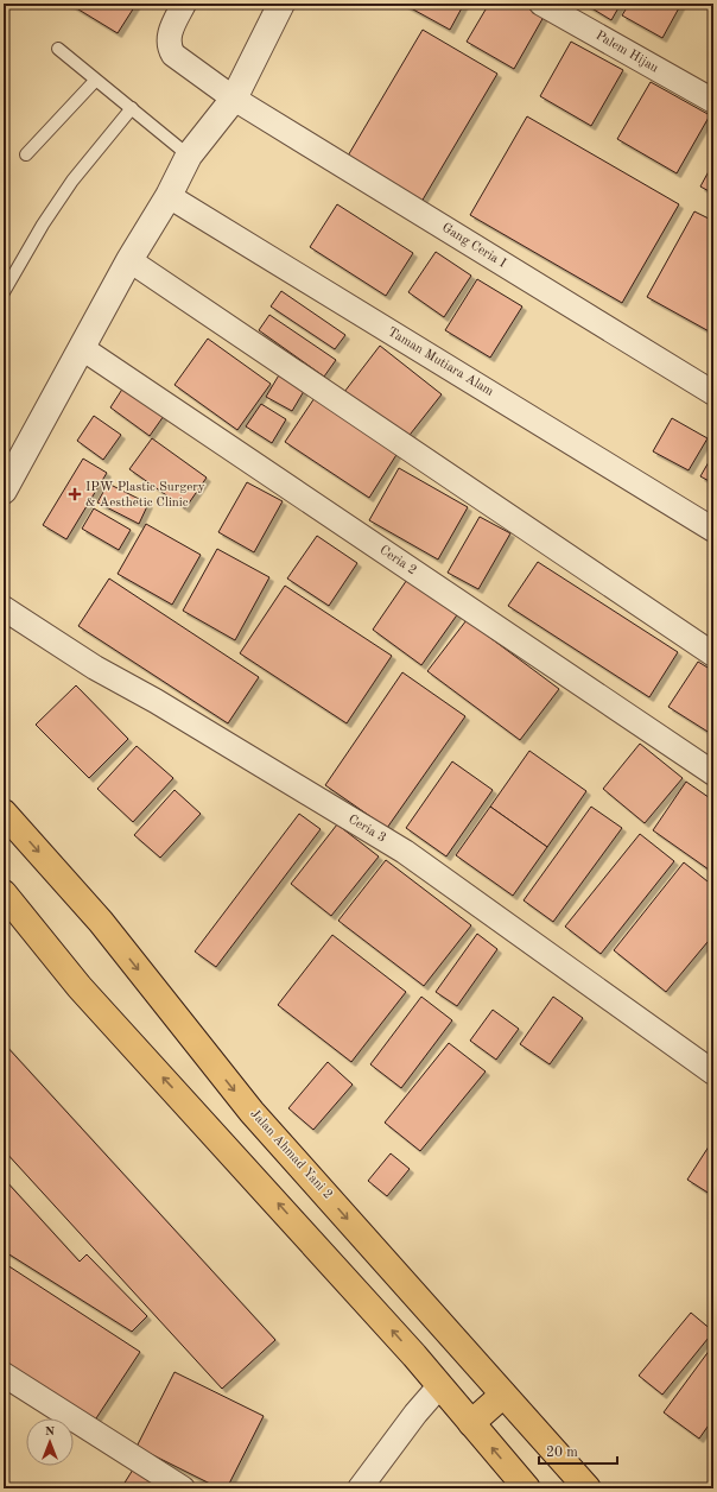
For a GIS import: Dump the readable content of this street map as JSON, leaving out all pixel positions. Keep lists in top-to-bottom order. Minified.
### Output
{"streets":{"highway":["Jalan Ahmad Yani 2"],"street":["Palem Hijau","Gang Ceria I","Taman Mutiara Alam","Ceria 2","Ceria 3"]},"places":{"health":["IPW Plastic Surgery & Aesthetic Clinic"]},"scale_bar":"20 m","north":"top"}
